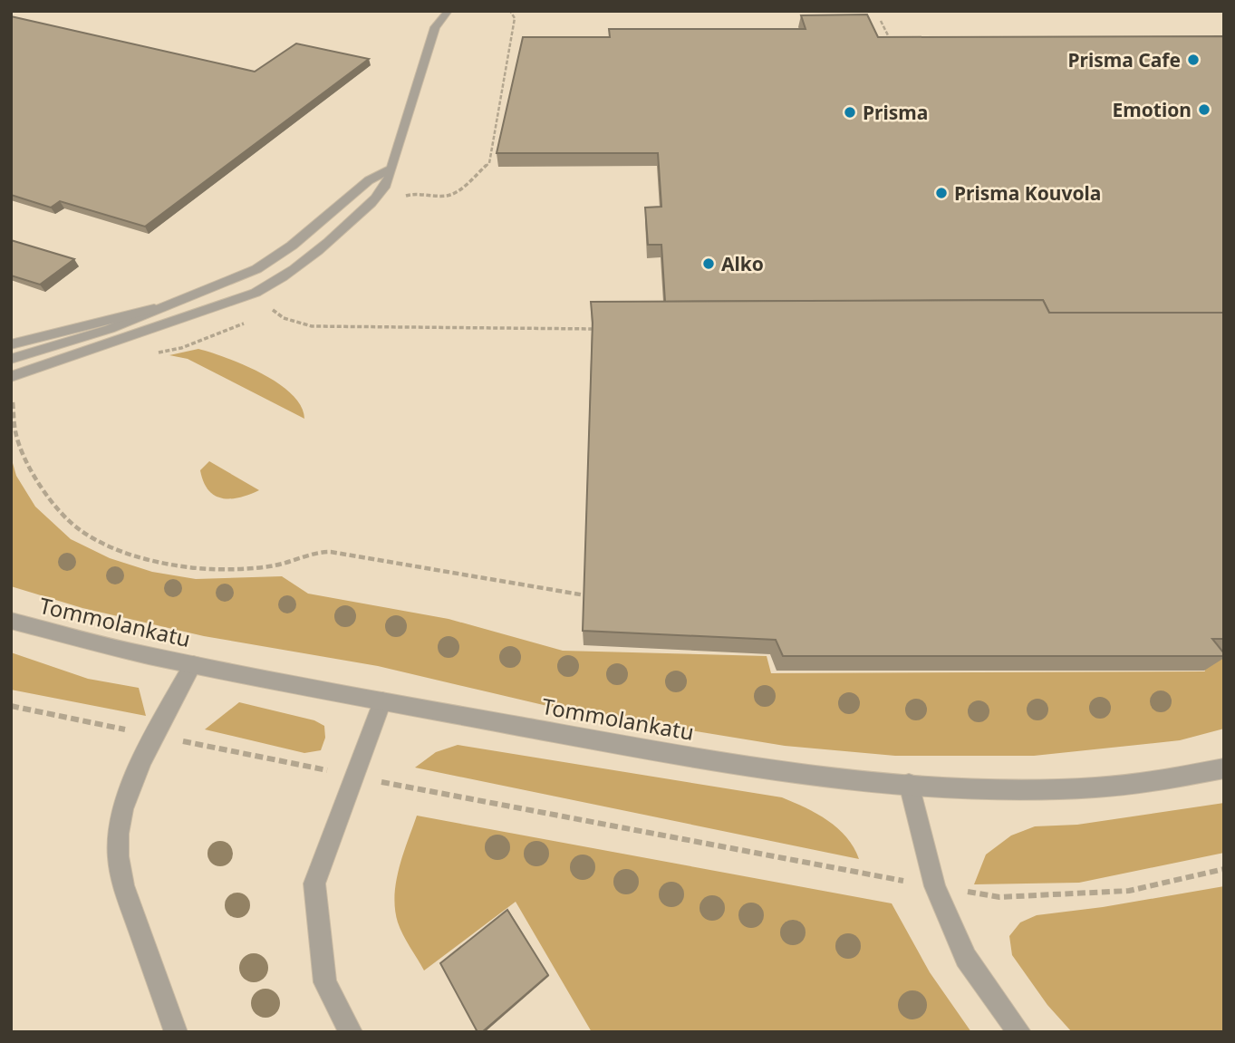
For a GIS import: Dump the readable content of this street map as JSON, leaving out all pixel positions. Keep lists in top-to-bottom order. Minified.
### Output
{"streets":{"street":["Tommolankatu"]},"places":["Prisma Cafe","Emotion","Prisma","Prisma Kouvola","Alko"]}
